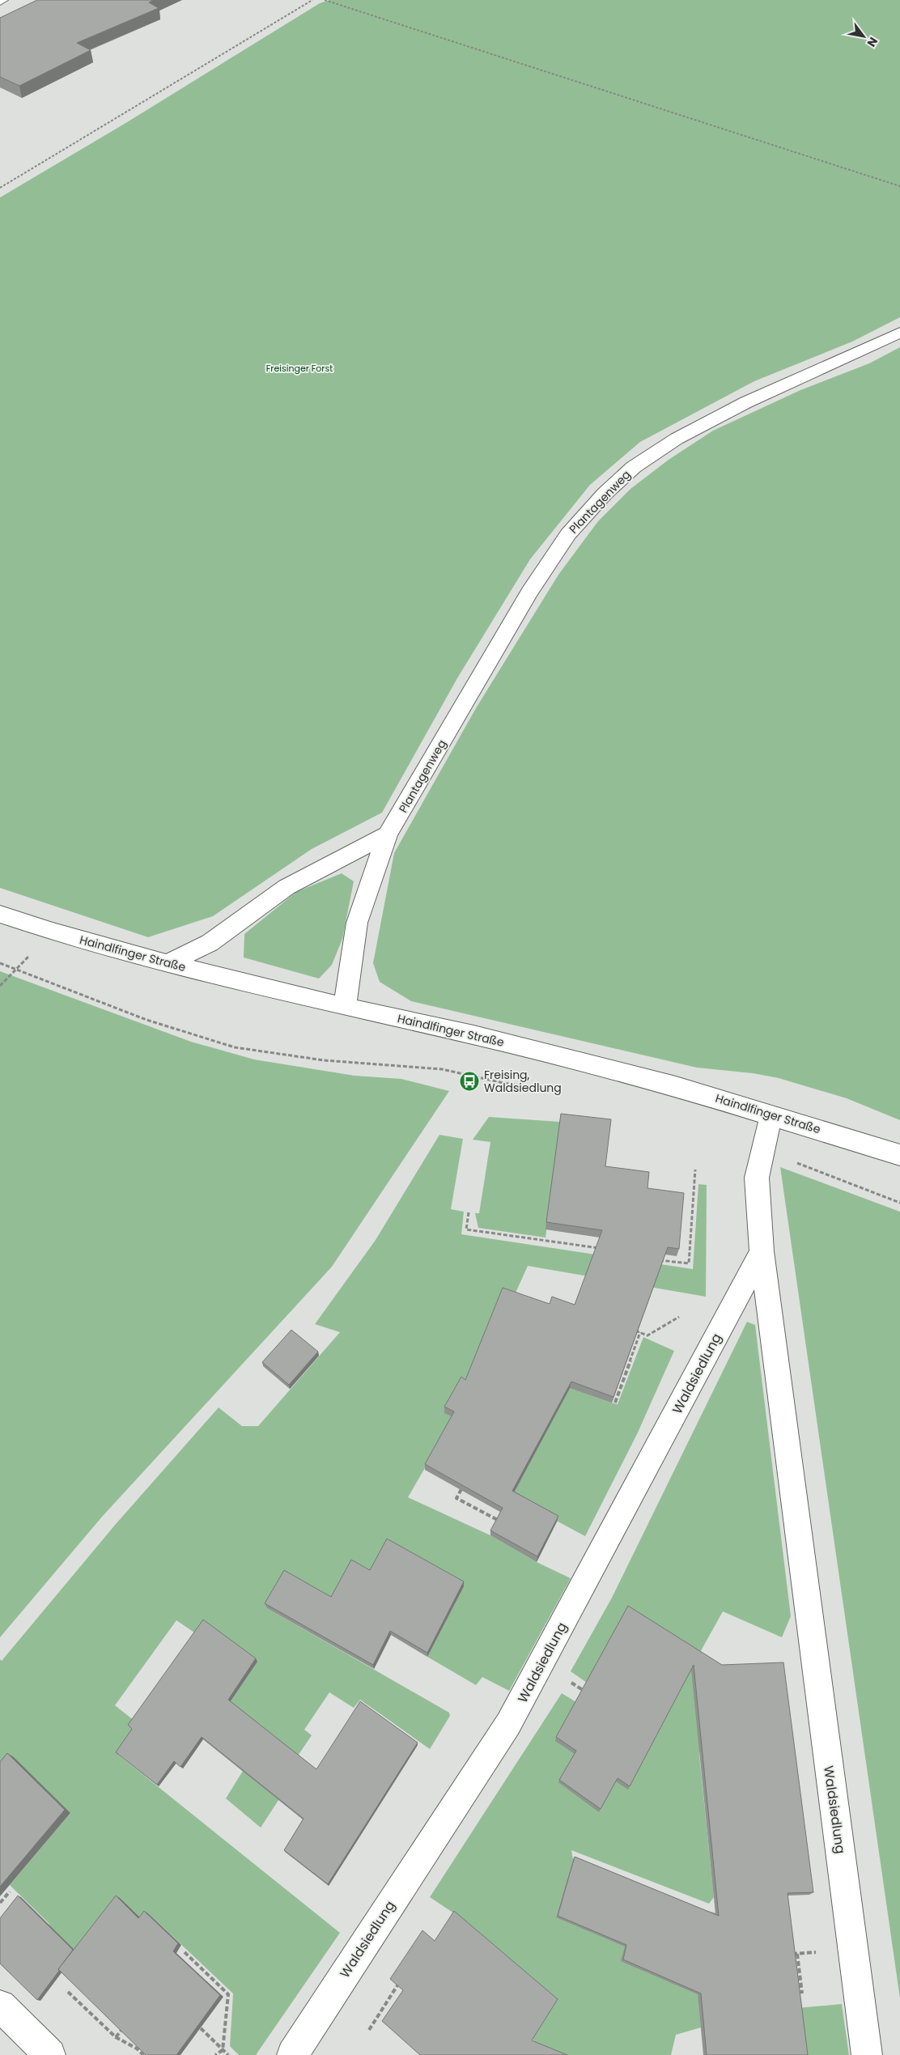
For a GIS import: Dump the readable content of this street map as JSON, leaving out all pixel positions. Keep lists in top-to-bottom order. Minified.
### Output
{"streets":{"street":["Plantagenweg","Haindlfinger Straße","Waldsiedlung"]},"crossings":[["Plantagenweg","Haindlfinger Straße"],["Haindlfinger Straße","Waldsiedlung"]],"parks":["Freisinger Forst"],"places":{"bus stop":["Freising, Waldsiedlung"]},"north":"bottom right"}
